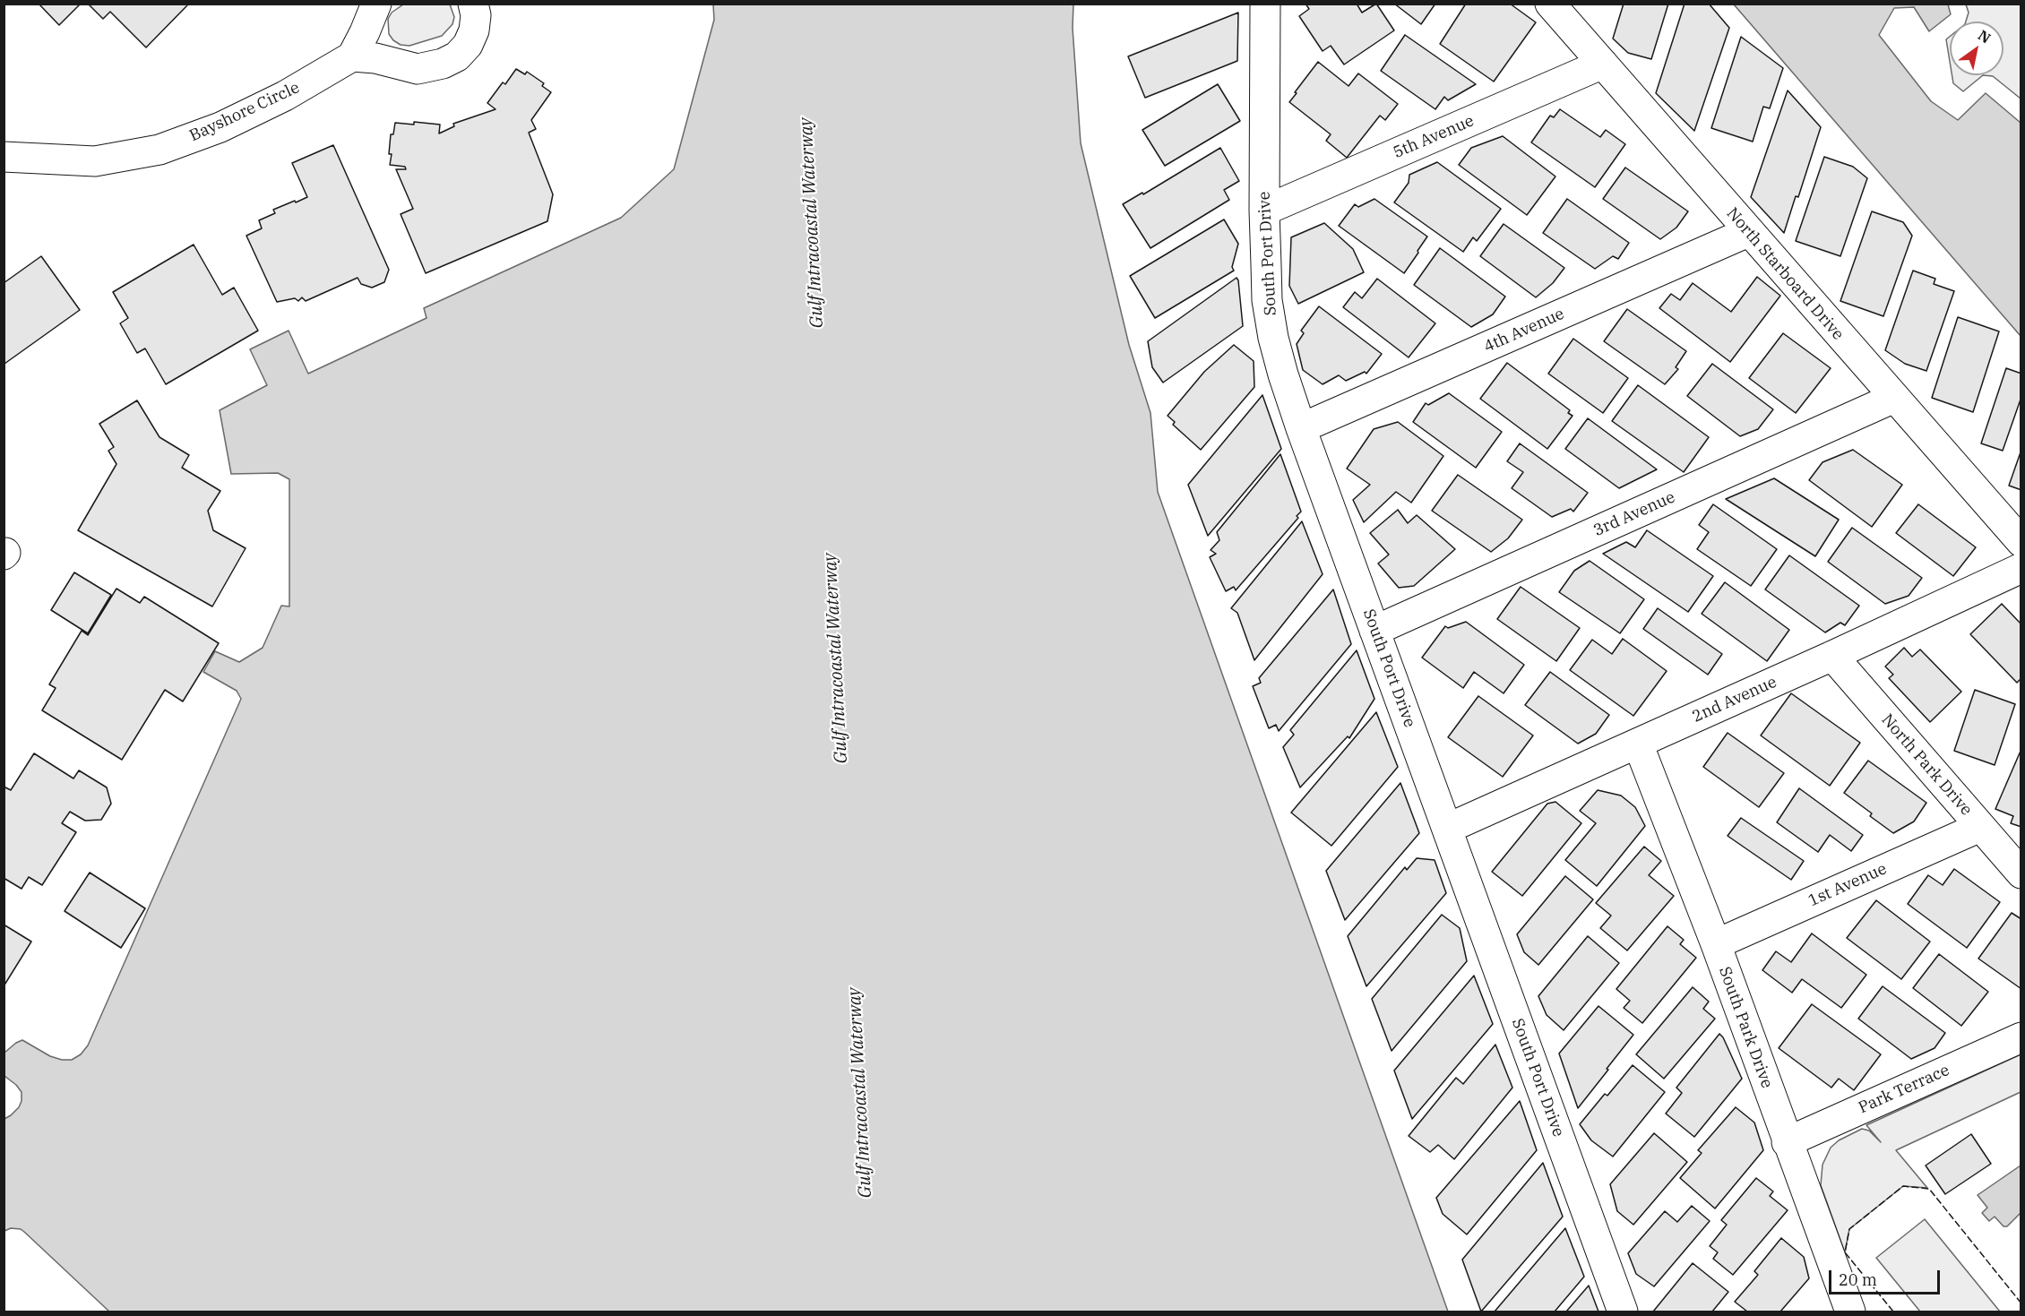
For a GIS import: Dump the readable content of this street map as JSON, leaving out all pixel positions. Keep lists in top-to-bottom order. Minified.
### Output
{"streets":{"street":["Bayshore Circle","5th Avenue","South Port Drive","North Starboard Drive","4th Avenue","3rd Avenue","2nd Avenue","North Park Drive","1st Avenue","South Park Drive","Park Terrace"]},"crossings":[["5th Avenue","South Port Drive"],["5th Avenue","North Starboard Drive"],["South Port Drive","4th Avenue"],["South Port Drive","3rd Avenue"],["South Port Drive","2nd Avenue"],["North Starboard Drive","4th Avenue"],["North Starboard Drive","3rd Avenue"],["2nd Avenue","North Park Drive"],["2nd Avenue","South Park Drive"],["North Park Drive","1st Avenue"],["1st Avenue","South Park Drive"],["South Park Drive","Park Terrace"]],"water":["Gulf Intracoastal Waterway"],"scale_bar":"20 m","north":"top right"}
